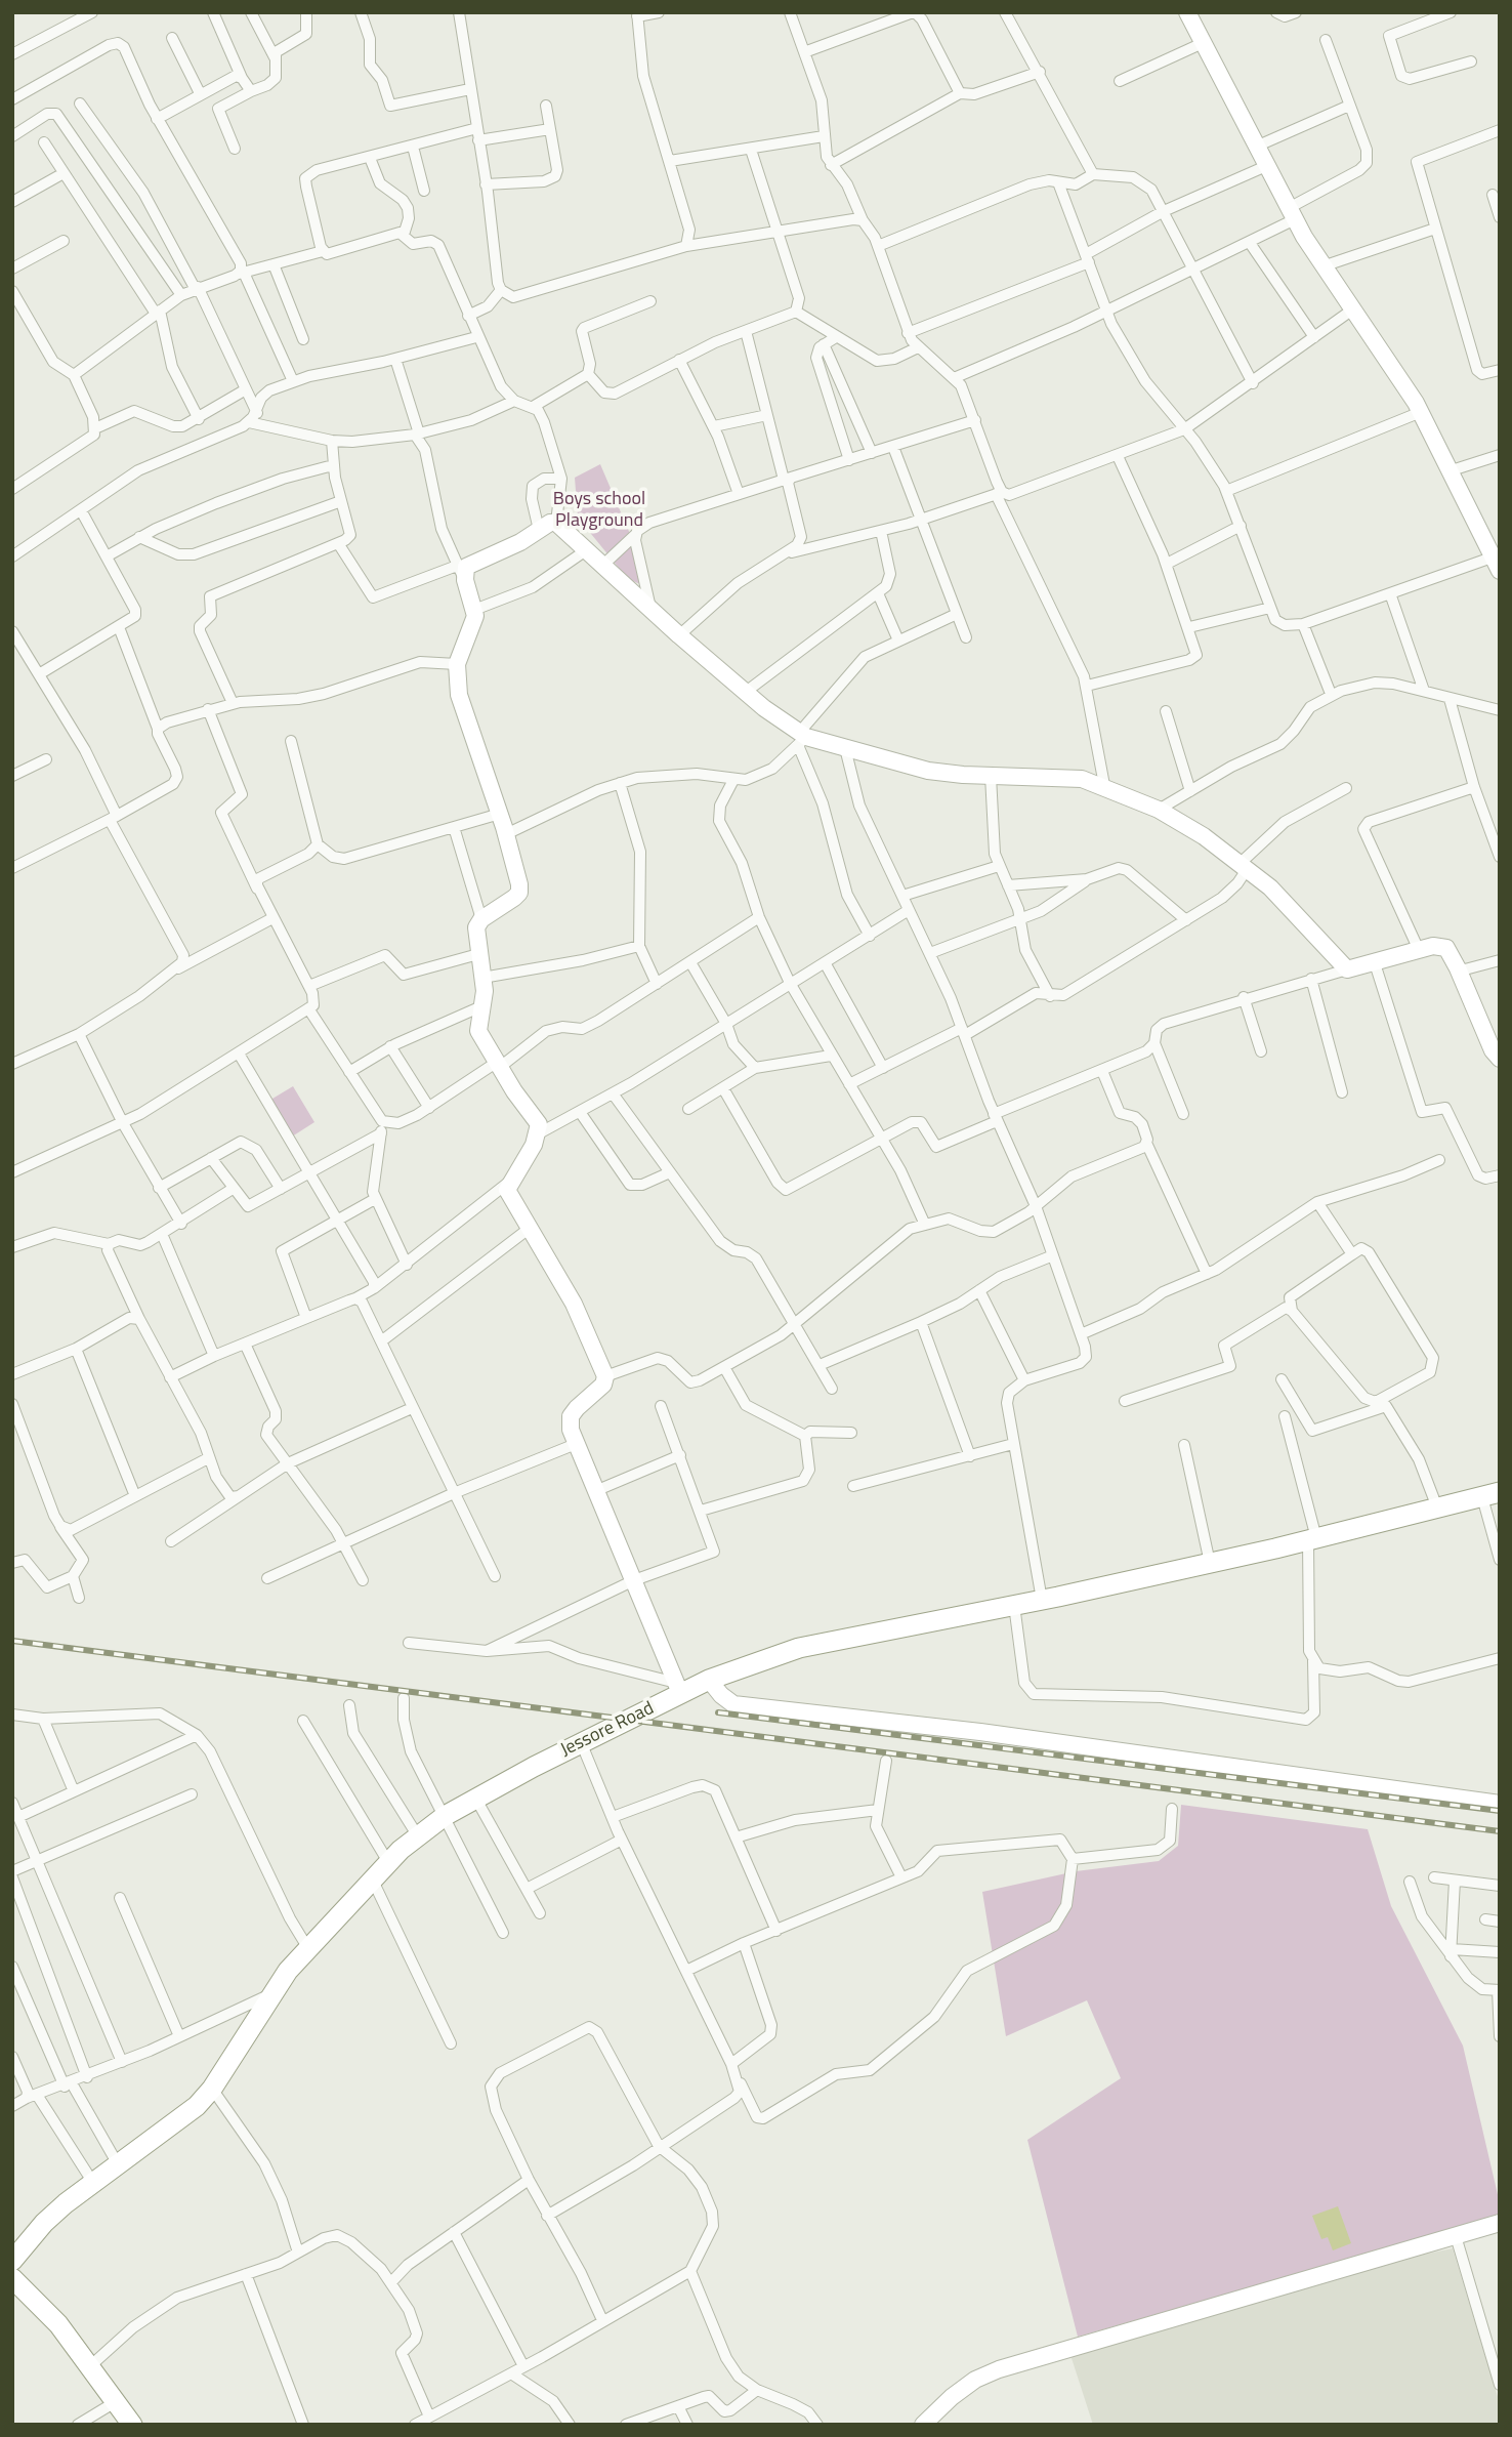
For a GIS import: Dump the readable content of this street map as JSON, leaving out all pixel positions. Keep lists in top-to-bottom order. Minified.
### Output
{"streets":{"highway":["Jessore Road"]},"parks":["Boys school Playground"]}
